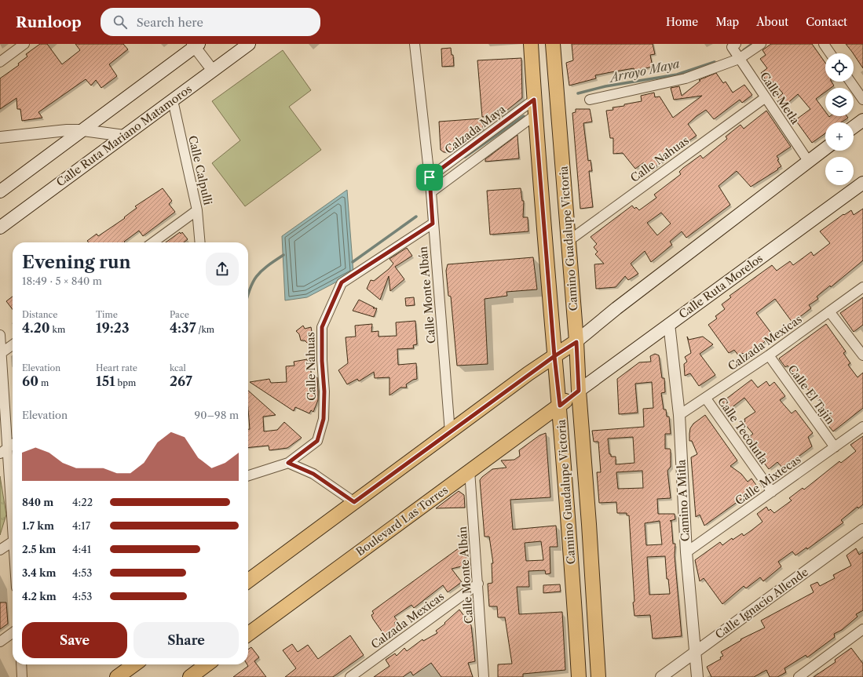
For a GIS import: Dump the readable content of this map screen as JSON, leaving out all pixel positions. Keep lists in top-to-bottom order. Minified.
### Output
{"streets":{"main road":["Calle Ruta Mariano Matamoros","Camino Guadalupe Victoria","Calle Ruta Morelos","Boulevard Las Torres"],"street":["Calle Metla","Calzada Maya","Calle Nahuas","Calle Calpulli","Calle Monte Albán","Calzada Mexicas","Calle El Tajín","Calle Tecolutla","Calle Mixtecas","Camino A Mitla","Calle Ignacio Allende"]},"crossings":[["Calle Metla","Calle Nahuas"],["Calzada Maya","Camino Guadalupe Victoria"],["Calzada Maya","Calle Monte Albán"],["Calle Ruta Mariano Matamoros","Calle Calpulli"],["Calle Nahuas","Camino Guadalupe Victoria"],["Calle Nahuas","Calle Monte Albán"],["Camino Guadalupe Victoria","Calle Ruta Morelos"],["Camino Guadalupe Victoria","Boulevard Las Torres"],["Calle Ruta Morelos","Camino A Mitla"],["Calle Ruta Morelos","Boulevard Las Torres"],["Calle Monte Albán","Calzada Mexicas"],["Calle Monte Albán","Boulevard Las Torres"],["Calzada Mexicas","Calle El Tajín"],["Calzada Mexicas","Calle Tecolutla"],["Calzada Mexicas","Camino A Mitla"],["Calle El Tajín","Calle Mixtecas"],["Calle Tecolutla","Calle Mixtecas"],["Calle Mixtecas","Camino A Mitla"],["Camino A Mitla","Calle Ignacio Allende"]],"water":["Arroyo Maya"],"page":{"header":"Runloop","search":"Search here","nav":["Home","Map","About","Contact"],"map_buttons":["+","−"],"heading":["Evening run","18:49 · 5 × 840 m"],"stats":[["Distance","4.20 km"],["Time","19:23"],["Pace","4:37 /km"],["Elevation","60 m"],["Heart rate","151 bpm"],["kcal","267"]],"chart":["Elevation","90–98 m"],"list":[{"name":"840 m","note":"4:22"},{"name":"1.7 km","note":"4:17"},{"name":"2.5 km","note":"4:41"},{"name":"3.4 km","note":"4:53"},{"name":"4.2 km","note":"4:53"}],"buttons":["Save","Share"]}}
